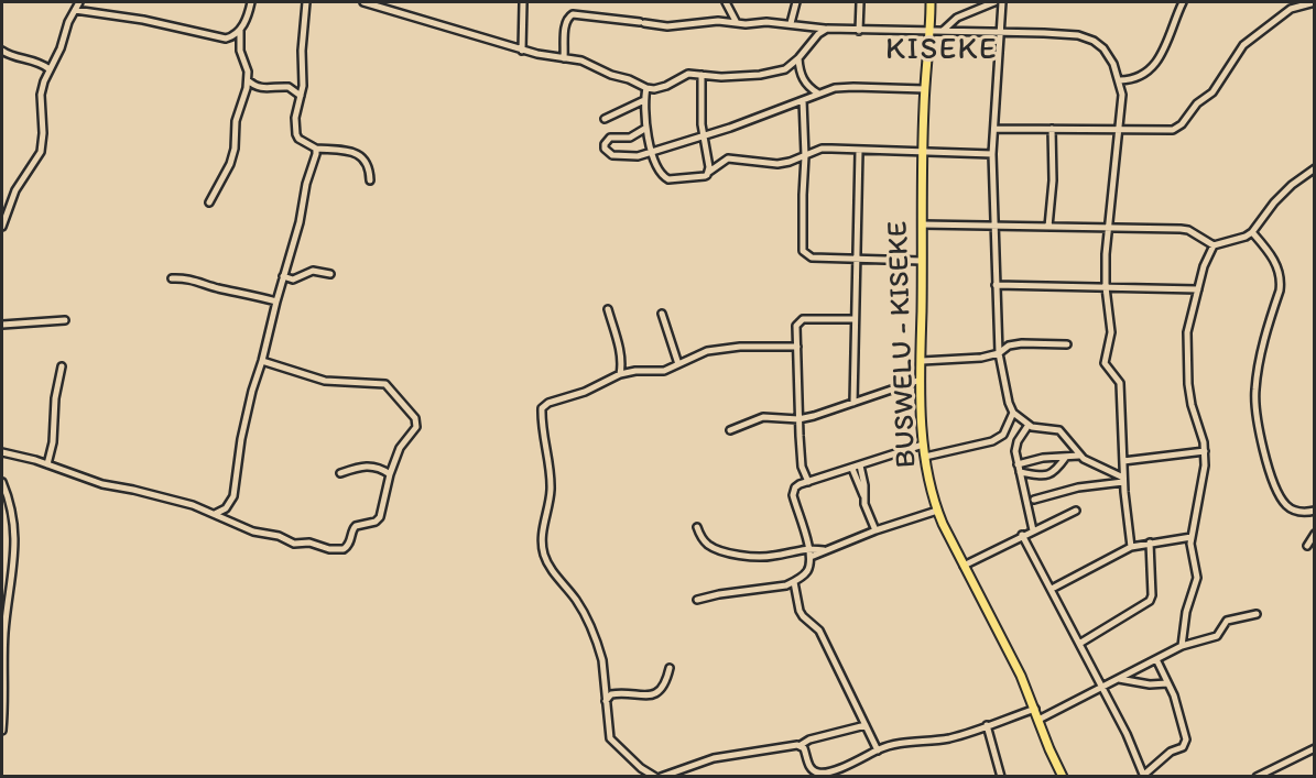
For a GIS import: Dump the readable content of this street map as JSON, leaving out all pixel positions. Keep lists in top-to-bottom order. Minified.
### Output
{"streets":{"main road":["BUSWELU - KISEKE"]},"districts":["KISEKE"]}
